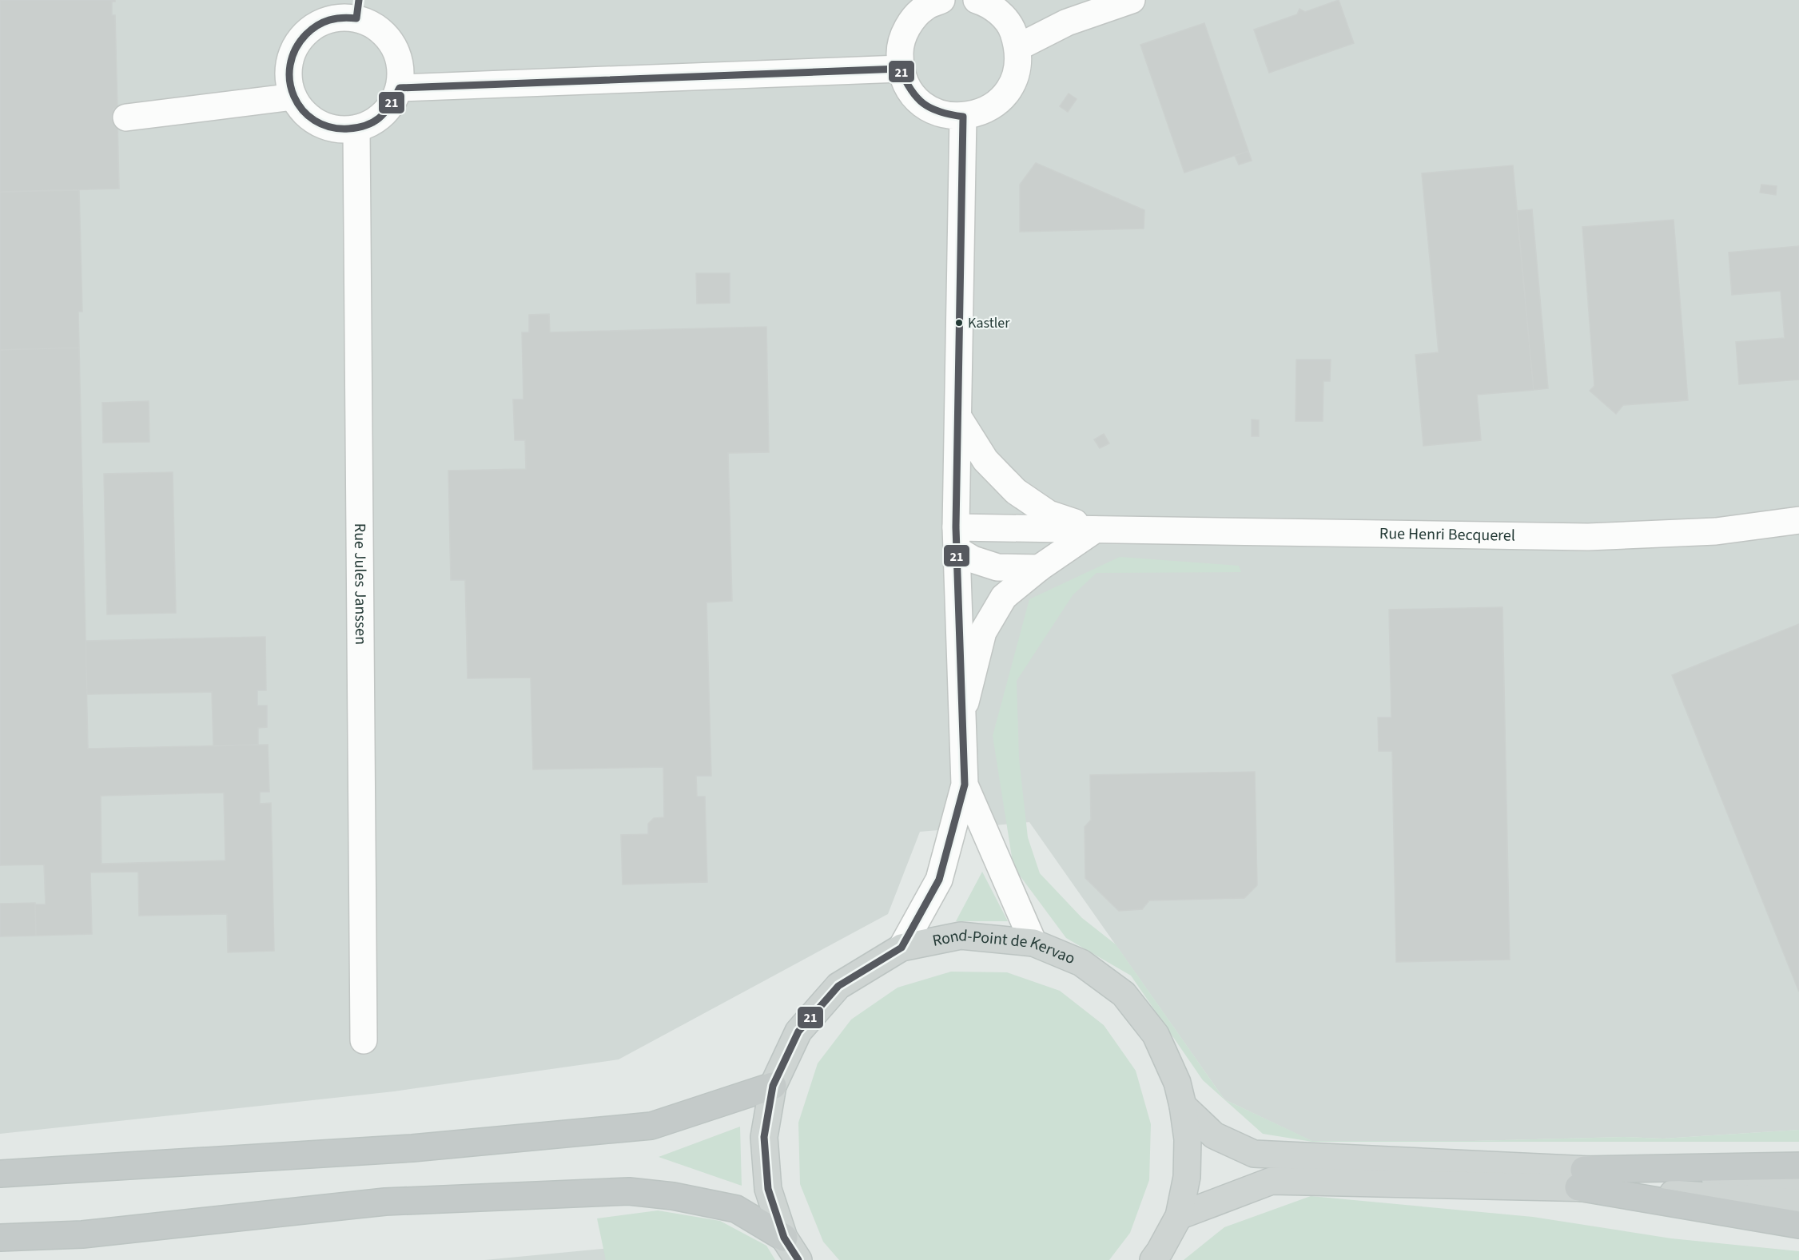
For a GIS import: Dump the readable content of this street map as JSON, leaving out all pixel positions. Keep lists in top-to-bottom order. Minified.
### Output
{"streets":{"main road":["Rond-Point de Kervao"],"street":["Rue Henri Becquerel","Rue Jules Janssen"]},"places":["Kastler"],"lines":["transit line 21"]}
